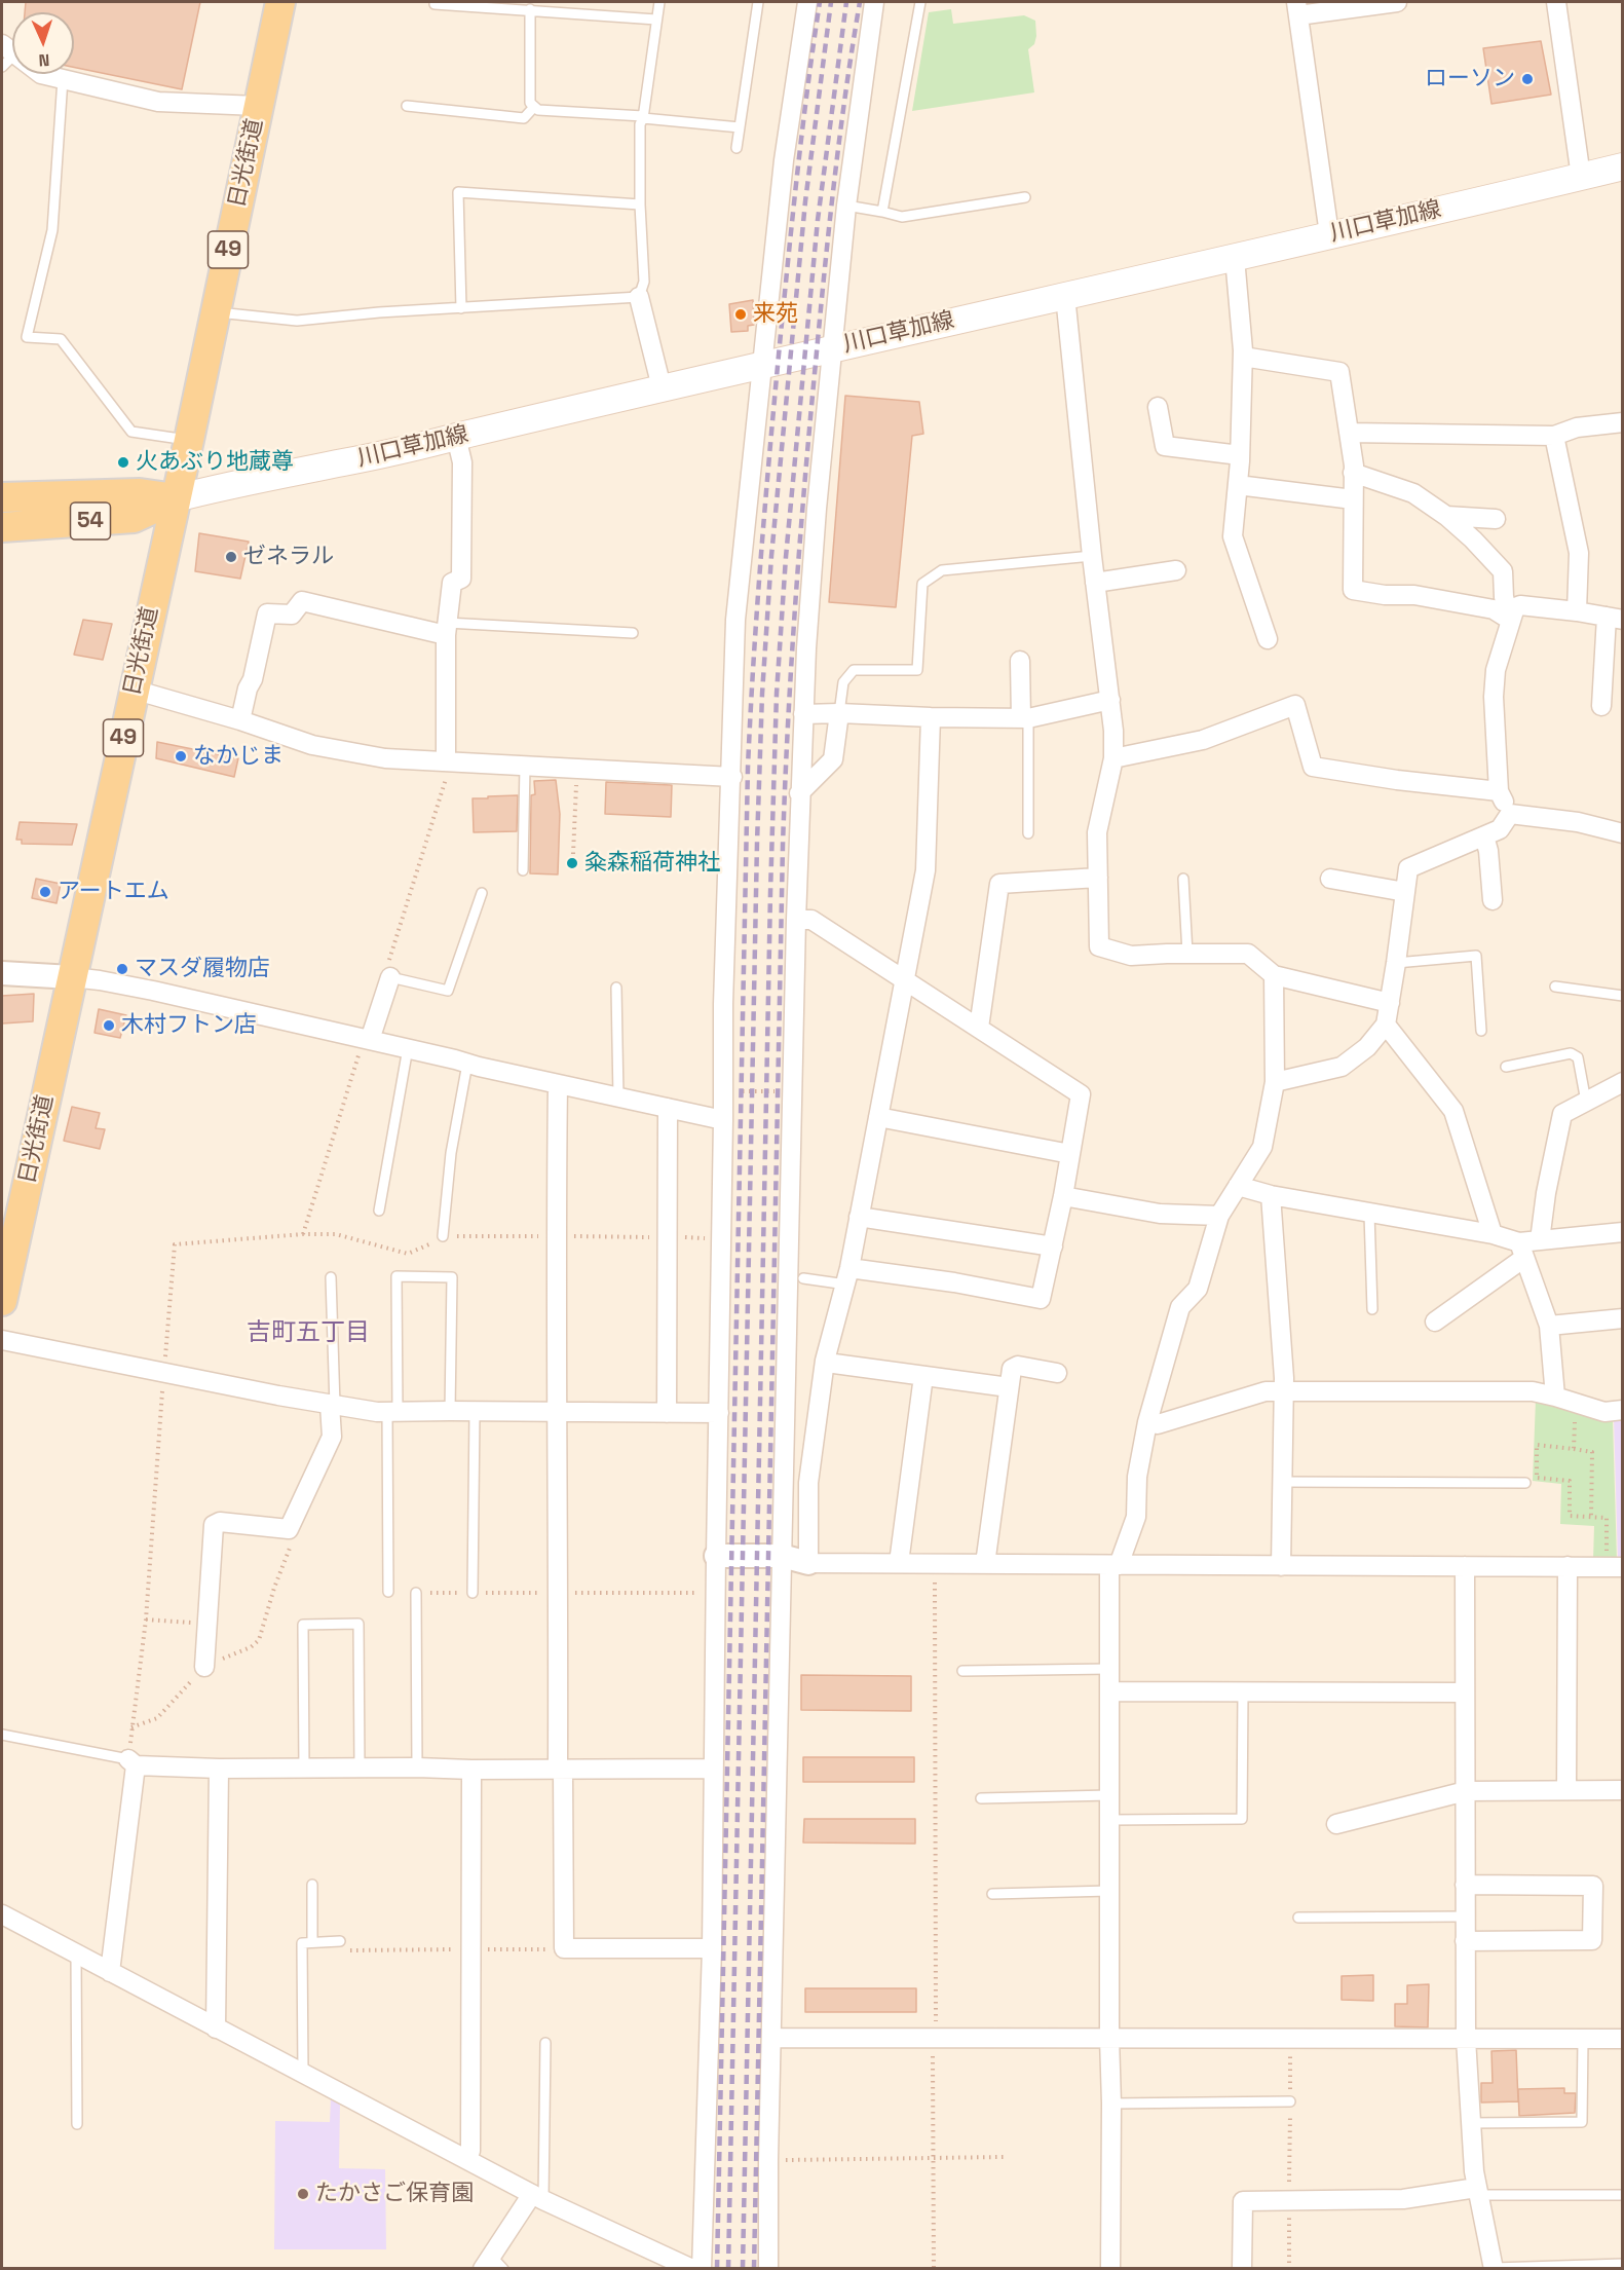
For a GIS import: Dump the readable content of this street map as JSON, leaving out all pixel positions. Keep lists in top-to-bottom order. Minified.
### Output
{"streets":{"main road":["日光街道","川口草加線","49","54"]},"crossings":[["日光街道","川口草加線"],["日光街道","54"],["川口草加線","54"]],"districts":["吉町五丁目"],"places":["ローソン","来苑","火あぶり地蔵尊","ゼネラル","なかじま","粂森稲荷神社","アートエム","マスダ履物店","木村フトン店","たかさご保育園"],"north":"bottom"}
